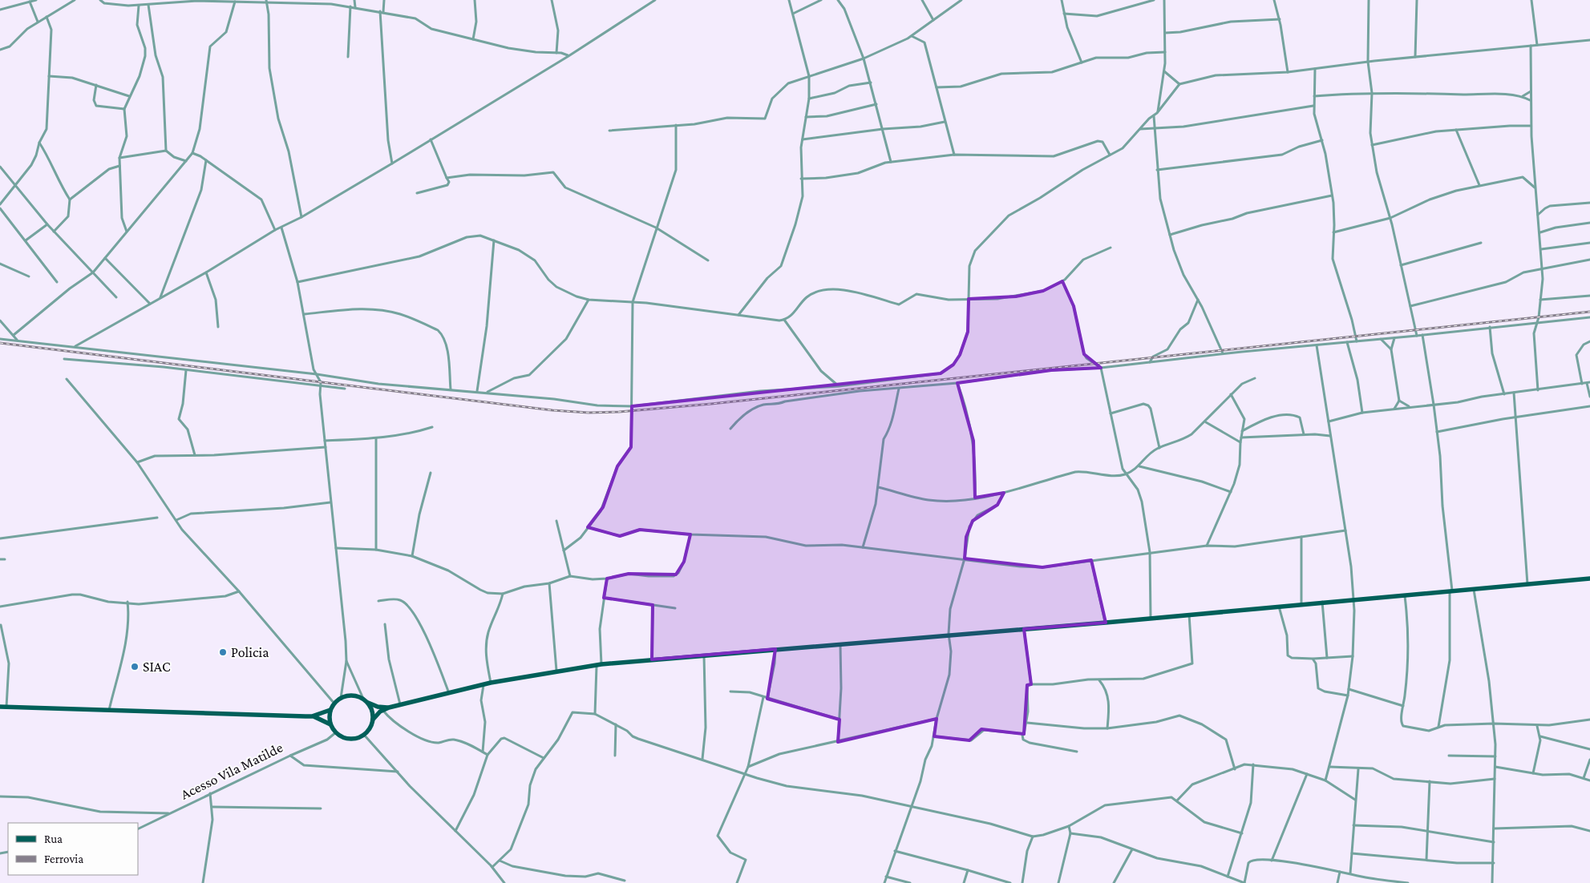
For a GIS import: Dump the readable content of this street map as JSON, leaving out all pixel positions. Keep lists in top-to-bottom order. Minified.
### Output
{"streets":{"street":["Acesso Vila Matilde"]},"places":["Policia","SIAC"],"legend":["Rua","Ferrovia"]}
